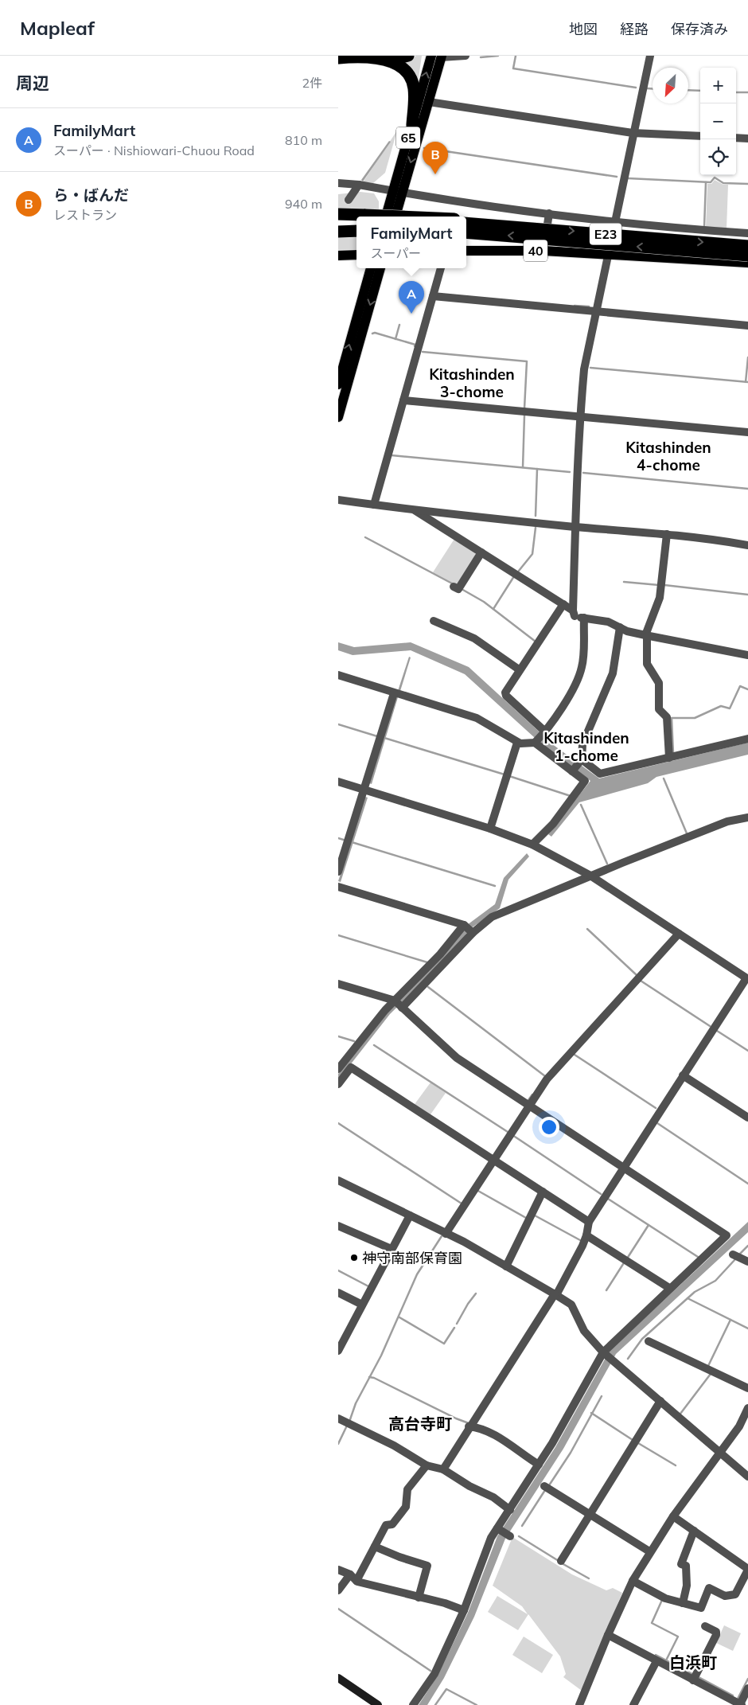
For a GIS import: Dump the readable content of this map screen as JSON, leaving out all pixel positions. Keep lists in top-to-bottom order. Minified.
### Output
{"streets":{"highway":["E23"],"main road":["65","40"]},"districts":["Kitashinden 3-chome","Kitashinden 4-chome","Kitashinden 1-chome","高台寺町","白浜町"],"places":["神守南部保育園"],"north":"bottom left","page":{"header":"Mapleaf","nav":["地図","経路","保存済み"],"heading":["周辺","2件"],"map_buttons":["+","−"],"list":[{"mark":"A","name":"FamilyMart","note":"スーパー · Nishiowari-Chuou Road","value":"810 m"},{"mark":"B","name":"ら・ばんだ","note":"レストラン","value":"940 m"}],"pins":["B","A"],"popup":["FamilyMart","スーパー"]}}
